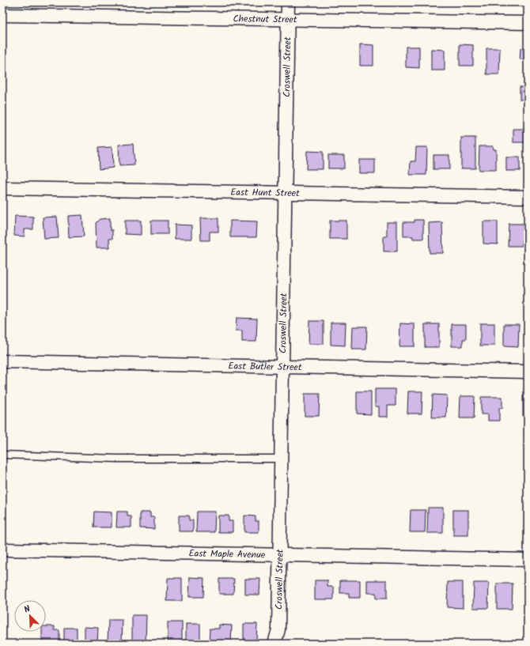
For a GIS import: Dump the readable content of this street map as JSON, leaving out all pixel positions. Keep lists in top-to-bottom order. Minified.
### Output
{"streets":{"street":["Chestnut Street","Croswell Street","East Hunt Street","East Butler Street","East Maple Avenue"]},"crossings":[["Chestnut Street","Croswell Street"],["Croswell Street","East Hunt Street"],["Croswell Street","East Butler Street"],["Croswell Street","East Maple Avenue"]],"north":"top left"}
